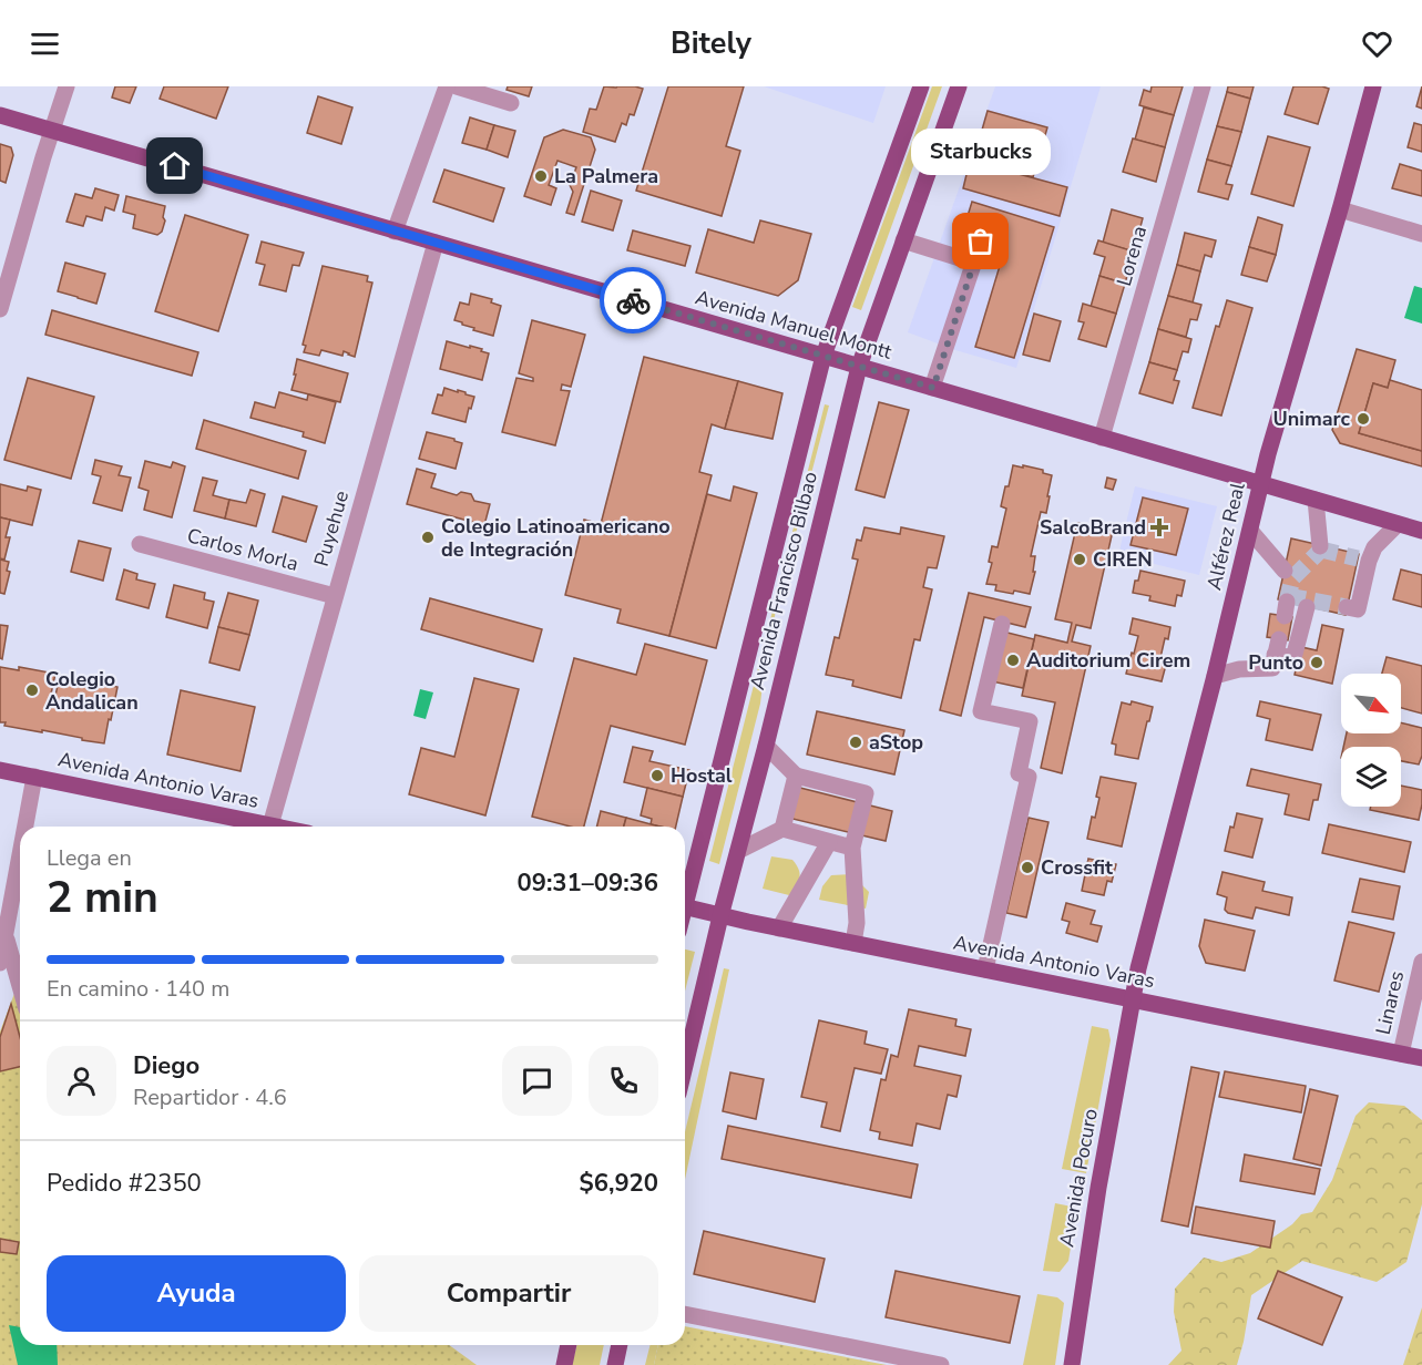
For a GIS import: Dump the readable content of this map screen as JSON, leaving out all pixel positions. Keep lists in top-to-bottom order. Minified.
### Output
{"streets":{"main road":["Avenida Manuel Montt","Alférez Real","Avenida Francisco Bilbao","Avenida Antonio Varas","Avenida Pocuro"],"street":["Lorena","Puyehue","Carlos Morla","Linares"]},"crossings":[["Lorena","Avenida Manuel Montt"],["Avenida Manuel Montt","Puyehue"],["Avenida Manuel Montt","Alférez Real"],["Avenida Manuel Montt","Avenida Francisco Bilbao"],["Puyehue","Carlos Morla"],["Puyehue","Avenida Antonio Varas"],["Alférez Real","Avenida Antonio Varas"],["Alférez Real","Avenida Pocuro"],["Avenida Francisco Bilbao","Avenida Antonio Varas"],["Avenida Antonio Varas","Linares"],["Avenida Antonio Varas","Avenida Pocuro"]],"places":{"other":["La Palmera","Starbucks","Unimarc","Colegio Latinoamericano de Integración","CIREN","Auditorium Cirem","Punto","Colegio Andalican","aStop","Hostal","Crossfit"],"health":["SalcoBrand"]},"north":"bottom right","page":{"header":"Bitely","bubble":"Starbucks","heading":["2 min","Llega en","09:31–09:36"],"panel":["Diego","Repartidor · 4.6","Pedido #2350","$6,920"],"bar":"En camino · 140 m","buttons":["Ayuda","Compartir"]}}
